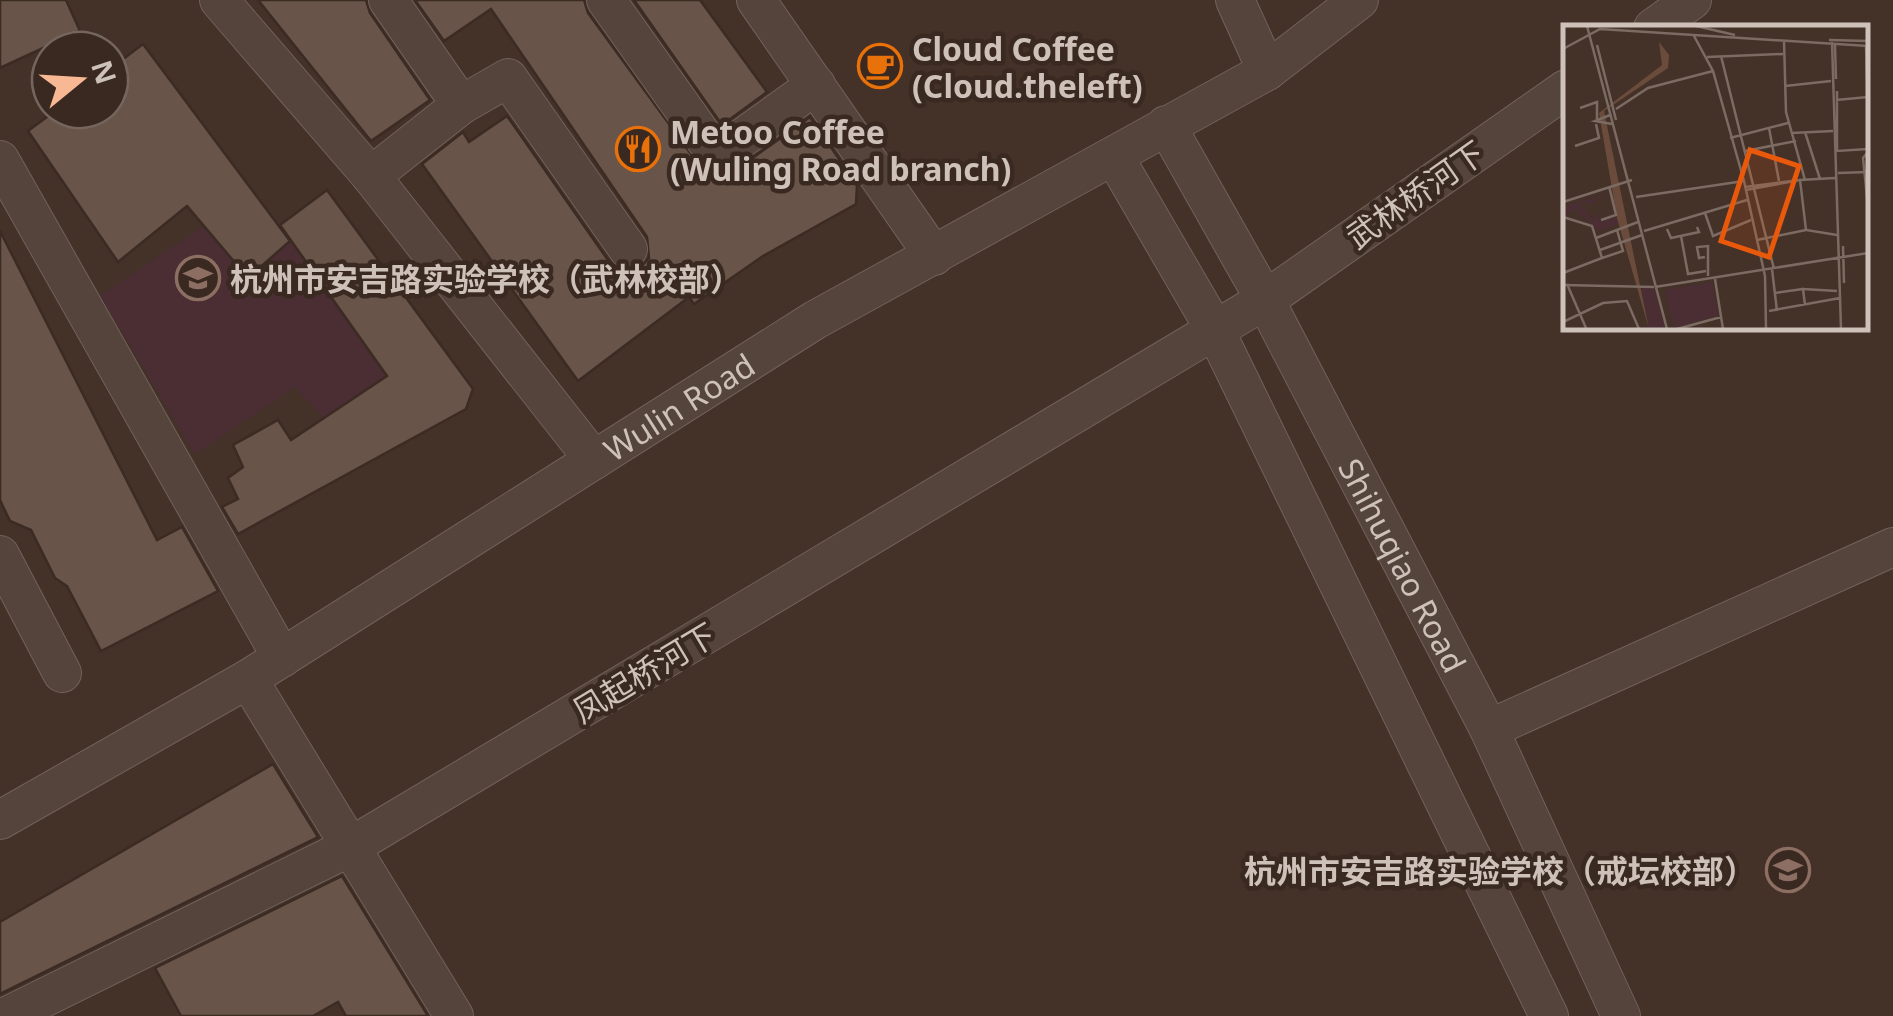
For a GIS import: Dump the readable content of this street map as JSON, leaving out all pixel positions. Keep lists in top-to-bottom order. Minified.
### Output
{"streets":{"street":["武林桥河下","Wulin Road","Shihuqiao Road","凤起桥河下"]},"crossings":[["武林桥河下","Shihuqiao Road"],["武林桥河下","凤起桥河下"],["Wulin Road","Shihuqiao Road"],["Shihuqiao Road","凤起桥河下"]],"places":{"cafe":["Cloud Coffee (Cloud.theleft)"],"restaurant":["Metoo Coffee (Wuling Road branch)"],"school or university":["杭州市安吉路实验学校（武林校部）","杭州市安吉路实验学校（戒坛校部）"]},"north":"right"}
